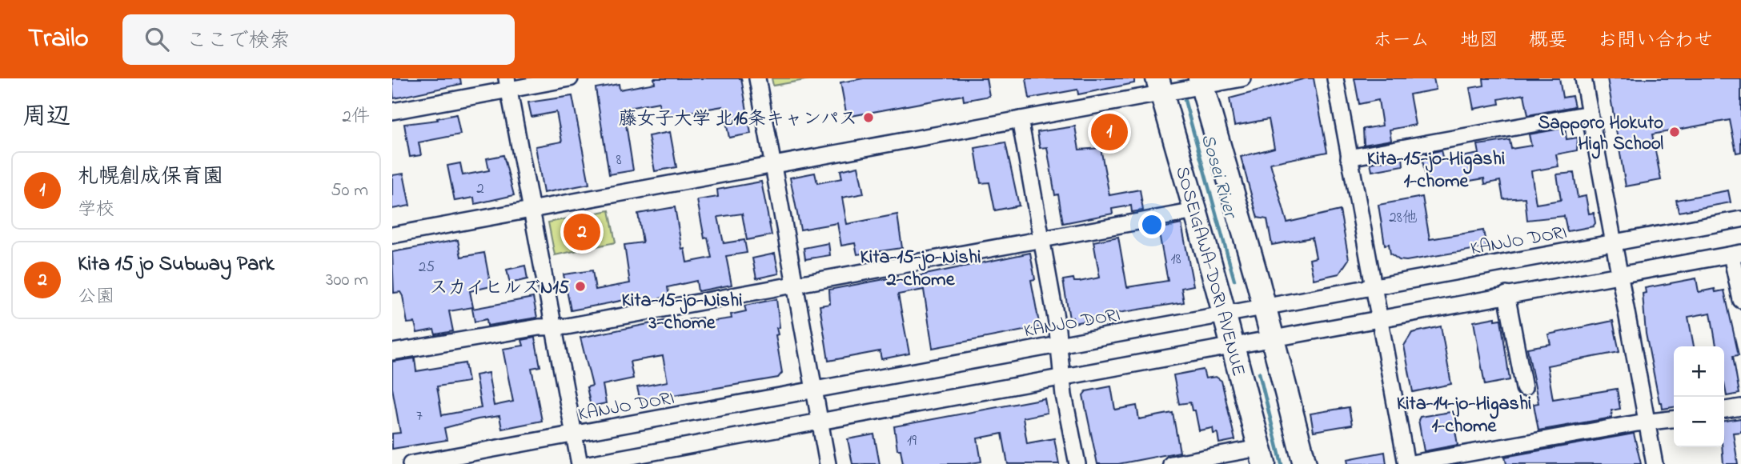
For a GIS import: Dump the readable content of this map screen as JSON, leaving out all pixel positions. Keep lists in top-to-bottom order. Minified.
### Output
{"streets":{"highway":["SOSEIGAWA-DORI AVENUE"],"street":["KANJO DORI"]},"crossings":[["KANJO DORI","SOSEIGAWA-DORI AVENUE"]],"districts":["Kita-15-jo-Higashi 1-chome","Kita-15-jo-Nishi 2-chome","Kita-15-jo-Nishi 3-chome","Kita-14-jo-Higashi 1-chome"],"water":["Sosei River"],"places":["藤女子大学 北16条キャンパス","Sapporo Hokuto High School","スカイヒルズN15"],"house_numbers":["8","2","28他","18","25","7","19"],"page":{"header":"Trailo","search":"ここで検索","nav":["ホーム","地図","概要","お問い合わせ"],"heading":["周辺","2件"],"pins":["1","2"],"list":[{"mark":"1","name":"札幌創成保育園","note":"学校","value":"50 m"},{"mark":"2","name":"Kita 15 jo Subway Park","note":"公園","value":"300 m"}],"map_buttons":["+","−"]}}
